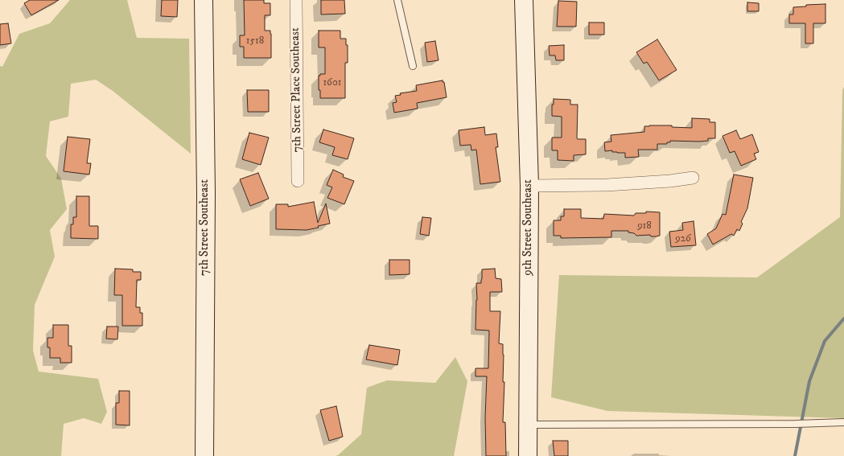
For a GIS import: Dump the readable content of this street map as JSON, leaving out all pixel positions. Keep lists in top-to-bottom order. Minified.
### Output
{"streets":{"street":["7th Street Place Southeast","7th Street Southeast","9th Street Southeast"]},"house_numbers":["1518","1601","918","926"]}
